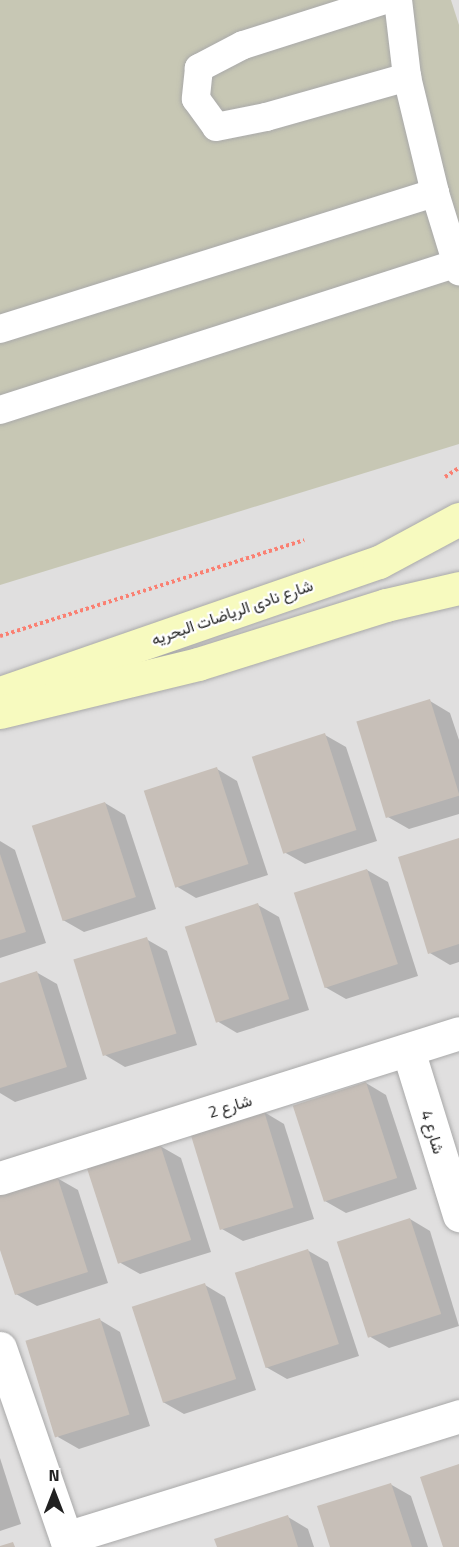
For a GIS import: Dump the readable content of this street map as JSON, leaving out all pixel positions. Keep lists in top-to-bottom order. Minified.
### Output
{"streets":{"main road":["شارع نادى الرياضات البحريه"],"street":["شارع 2","شارع 4"]},"crossings":[["شارع 2","شارع 4"]],"north":"top"}
